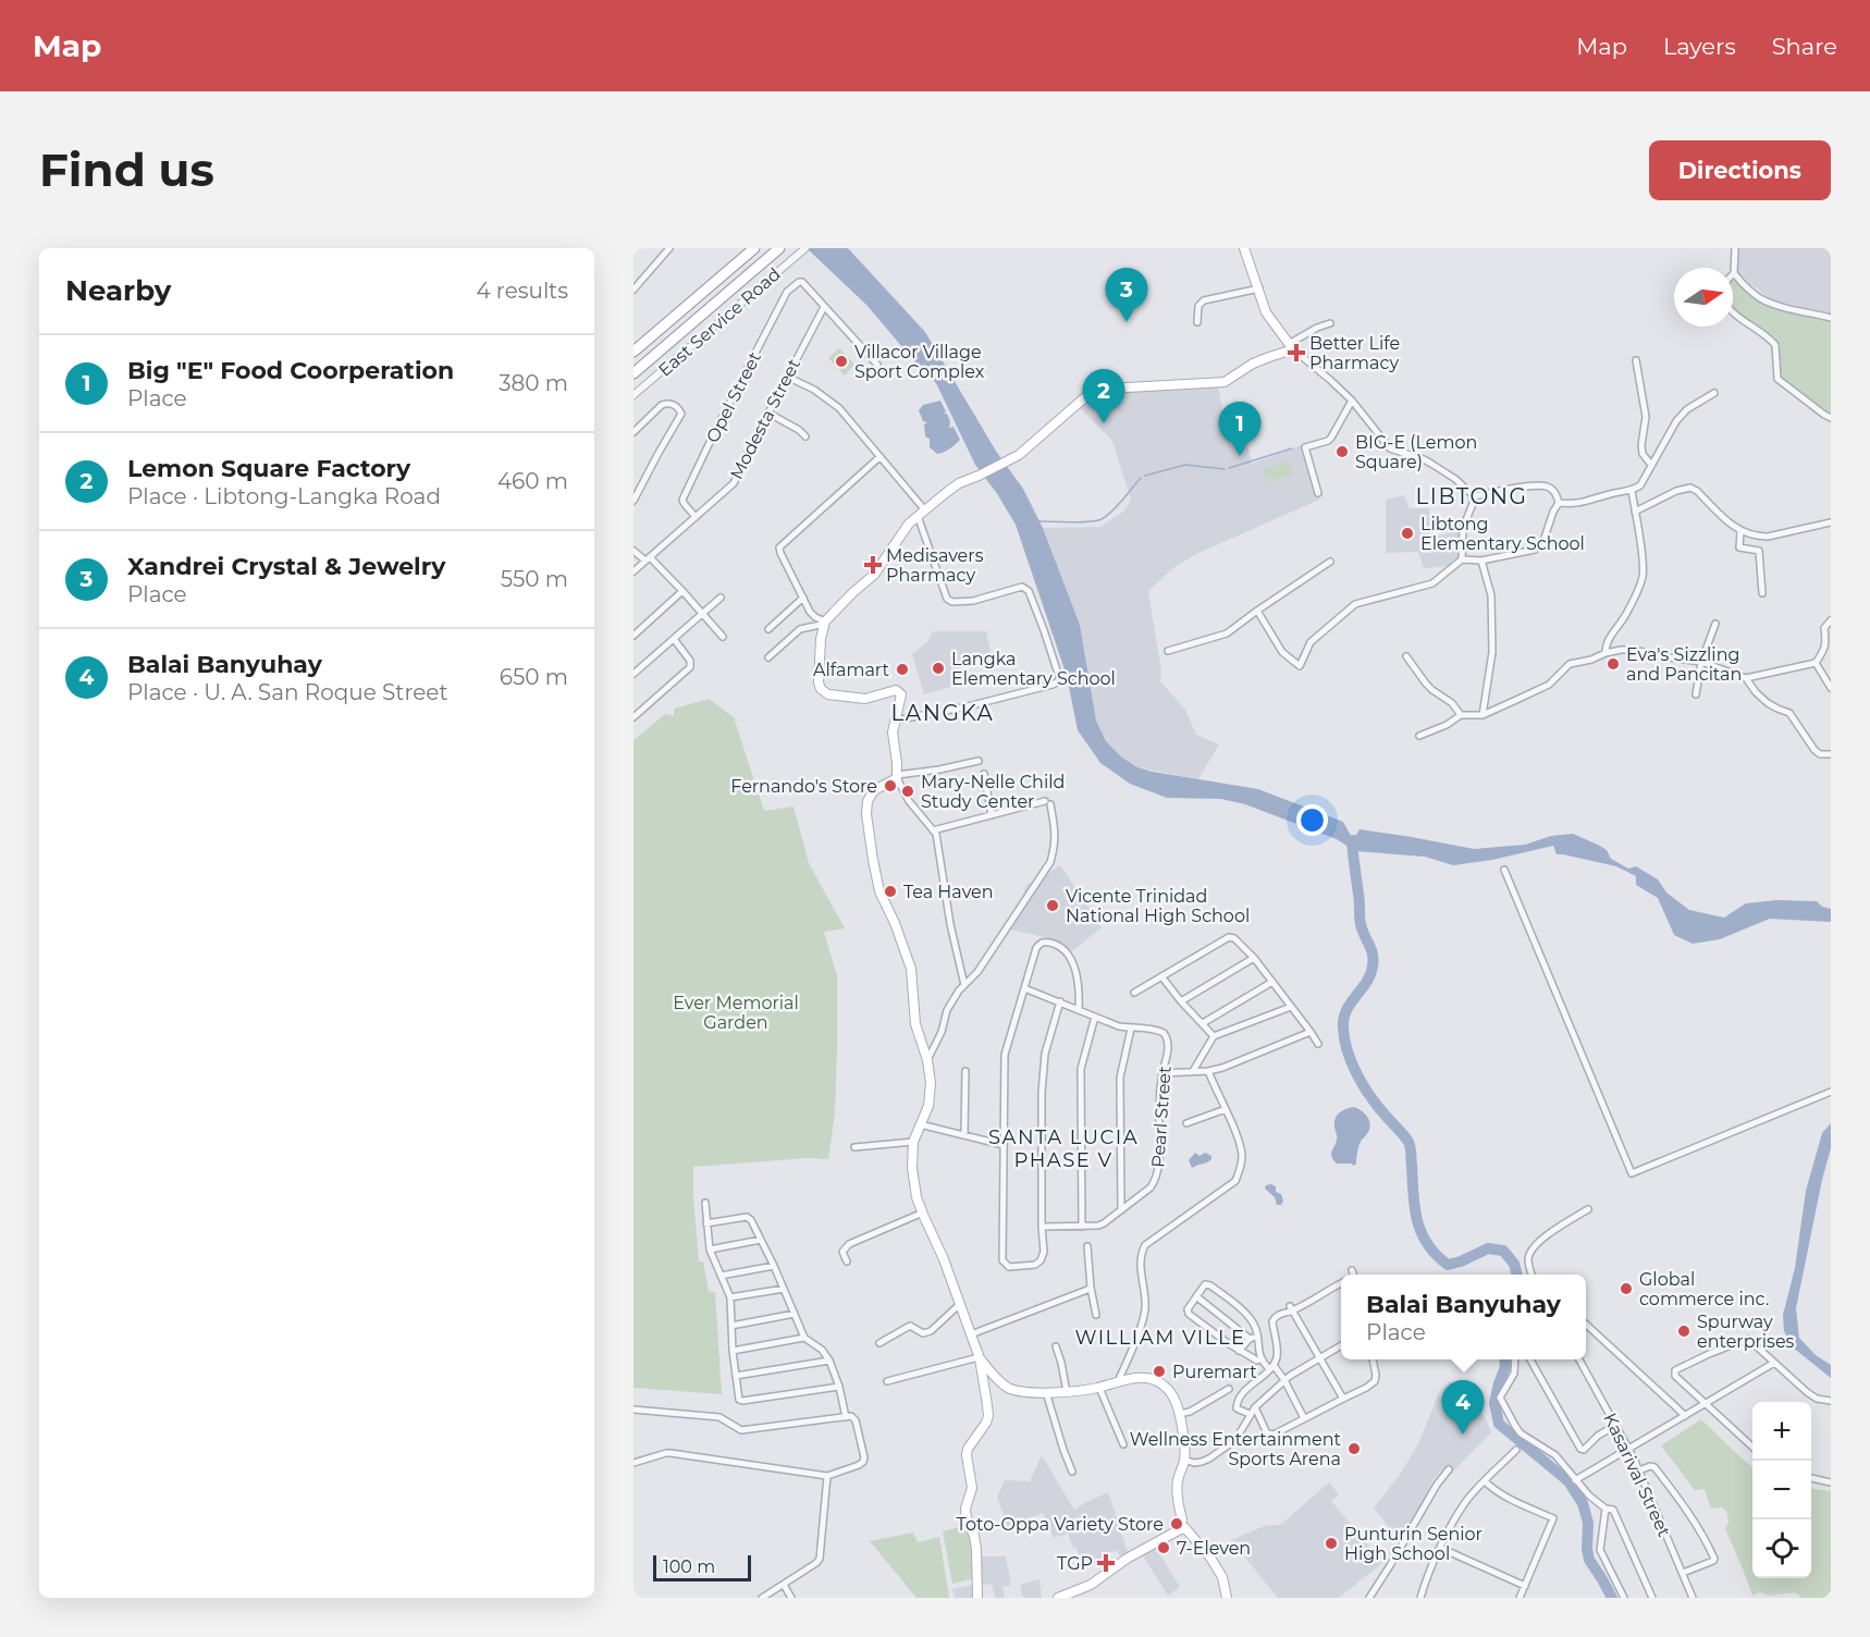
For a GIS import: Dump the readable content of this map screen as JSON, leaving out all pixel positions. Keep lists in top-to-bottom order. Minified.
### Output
{"streets":{"street":["East Service Road","Opel Street","Modesta Street","Pearl Street","Kasarival Street"]},"crossings":[["Opel Street","Modesta Street"]],"districts":["LIBTONG","LANGKA","SANTA LUCIA PHASE V","WILLIAM VILLE"],"parks":["Ever Memorial Garden"],"places":{"health":["Better Life Pharmacy","Medisavers Pharmacy","TGP"],"other":["Villacor Village Sport Complex","BIG-E (Lemon Square)","Libtong Elementary School","Eva's Sizzling and Pancitan","Langka Elementary School","Alfamart","Fernando's Store","Mary-Nelle Child Study Center","Tea Haven","Vicente Trinidad National High School","Global commerce inc.","Spurway enterprises","Puremart","Wellness Entertainment Sports Arena","Toto-Oppa Variety Store","Punturin Senior High School","7-Eleven"]},"scale_bar":"100 m","north":"right","page":{"header":"Map","nav":["Map","Layers","Share"],"buttons":"Directions","title":"Find us","heading":["Nearby","4 results"],"pins":["3","2","1","4"],"list":[{"mark":"1","name":"Big \"E\" Food Coorperation","note":"Place","value":"380 m"},{"mark":"2","name":"Lemon Square Factory","note":"Place · Libtong-Langka Road","value":"460 m"},{"mark":"3","name":"Xandrei Crystal & Jewelry","note":"Place","value":"550 m"},{"mark":"4","name":"Balai Banyuhay","note":"Place · U. A. San Roque Street","value":"650 m"}],"popup":["Balai Banyuhay","Place"],"map_buttons":["+","−"],"scale":"100 m"}}
